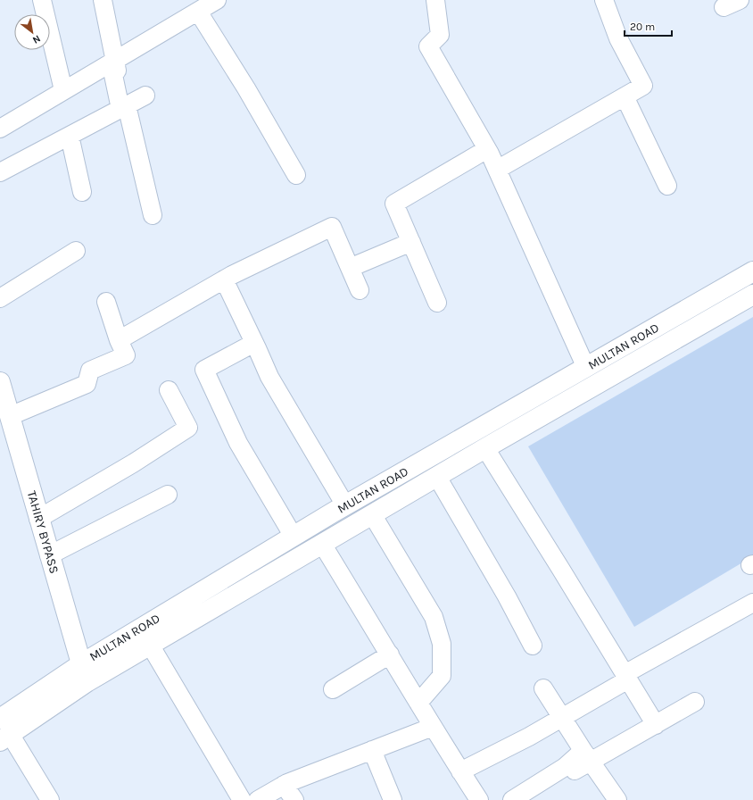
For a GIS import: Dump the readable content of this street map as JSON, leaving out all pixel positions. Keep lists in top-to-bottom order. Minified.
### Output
{"streets":{"main road":["MULTAN ROAD","TAHIRY BYPASS"]},"crossings":[["MULTAN ROAD","TAHIRY BYPASS"]],"scale_bar":"20 m","north":"bottom right"}
